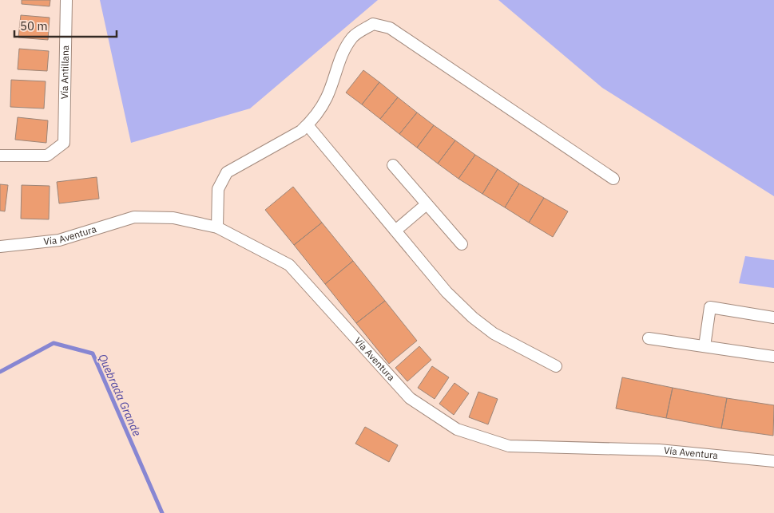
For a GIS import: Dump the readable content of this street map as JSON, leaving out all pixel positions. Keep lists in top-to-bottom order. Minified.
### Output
{"streets":{"street":["Vía Antillana","Vía Aventura"]},"water":["Quebrada Grande"],"scale_bar":"50 m"}
